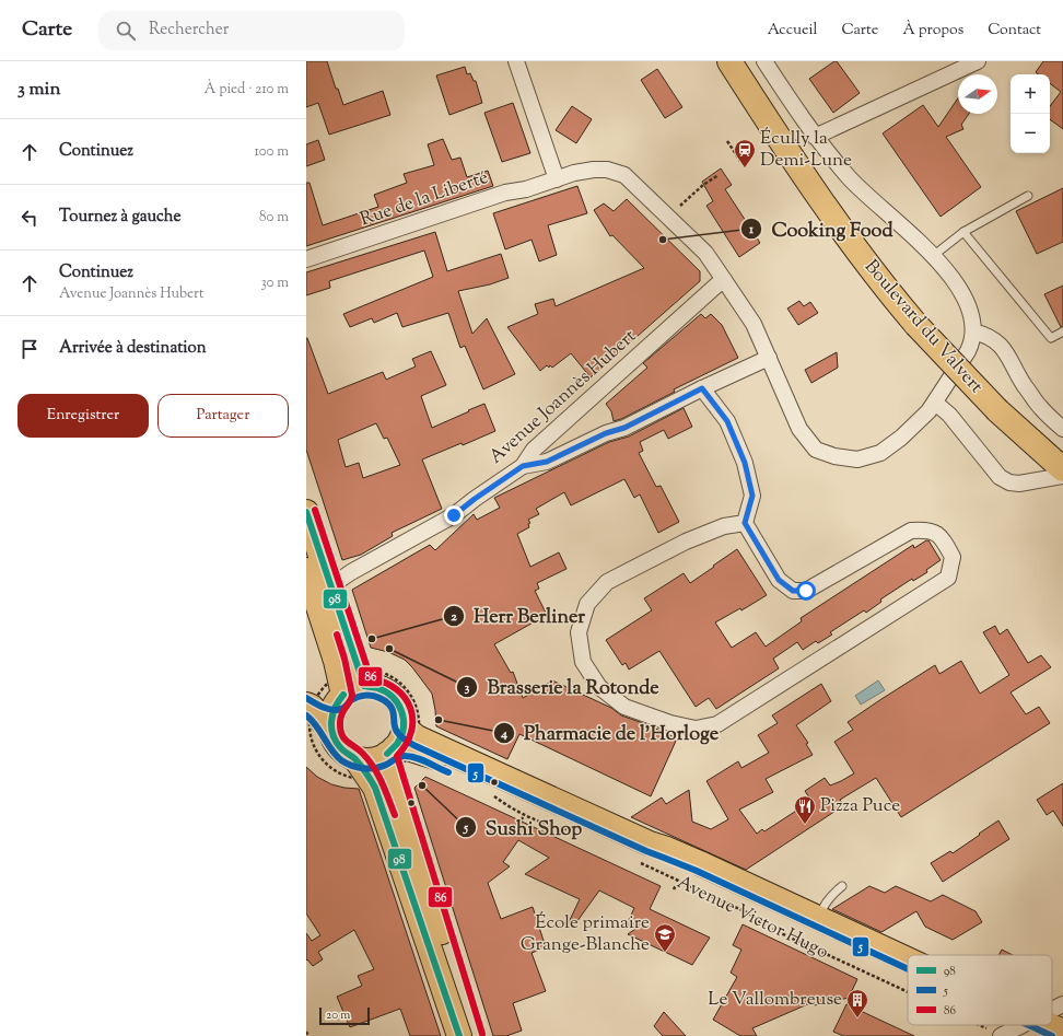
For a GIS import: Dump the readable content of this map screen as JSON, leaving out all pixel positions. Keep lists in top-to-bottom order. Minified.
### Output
{"streets":{"main road":["Boulevard du Valvert","Avenue Victor Hugo"],"street":["Rue de la Liberté","Avenue Joannès Hubert"]},"crossings":[["Rue de la Liberté","Avenue Joannès Hubert"]],"places":{"station":["Écully la Demi-Lune"],"other":["Cooking Food","Herr Berliner","Brasserie la Rotonde","Pharmacie de l'Horloge","Sushi Shop"],"restaurant":["Pizza Puce"],"school or university":["École primaire Grange-Blanche"],"building":["Le Vallombreuse"]},"lines":["transit line 86","transit line 98","transit line 5"],"legend":["98","5","86"],"scale_bar":"20 m","north":"right","page":{"header":"Carte","search":"Rechercher","nav":["Accueil","Carte","À propos","Contact"],"heading":["3 min","À pied · 210 m"],"map_buttons":["+","−"],"list":[["Continuez","100 m"],["Tournez à gauche","80 m"],["Continuez","Avenue Joannès Hubert","30 m"],"Arrivée à destination"],"buttons":["Enregistrer","Partager"],"scale":"20 m"}}
